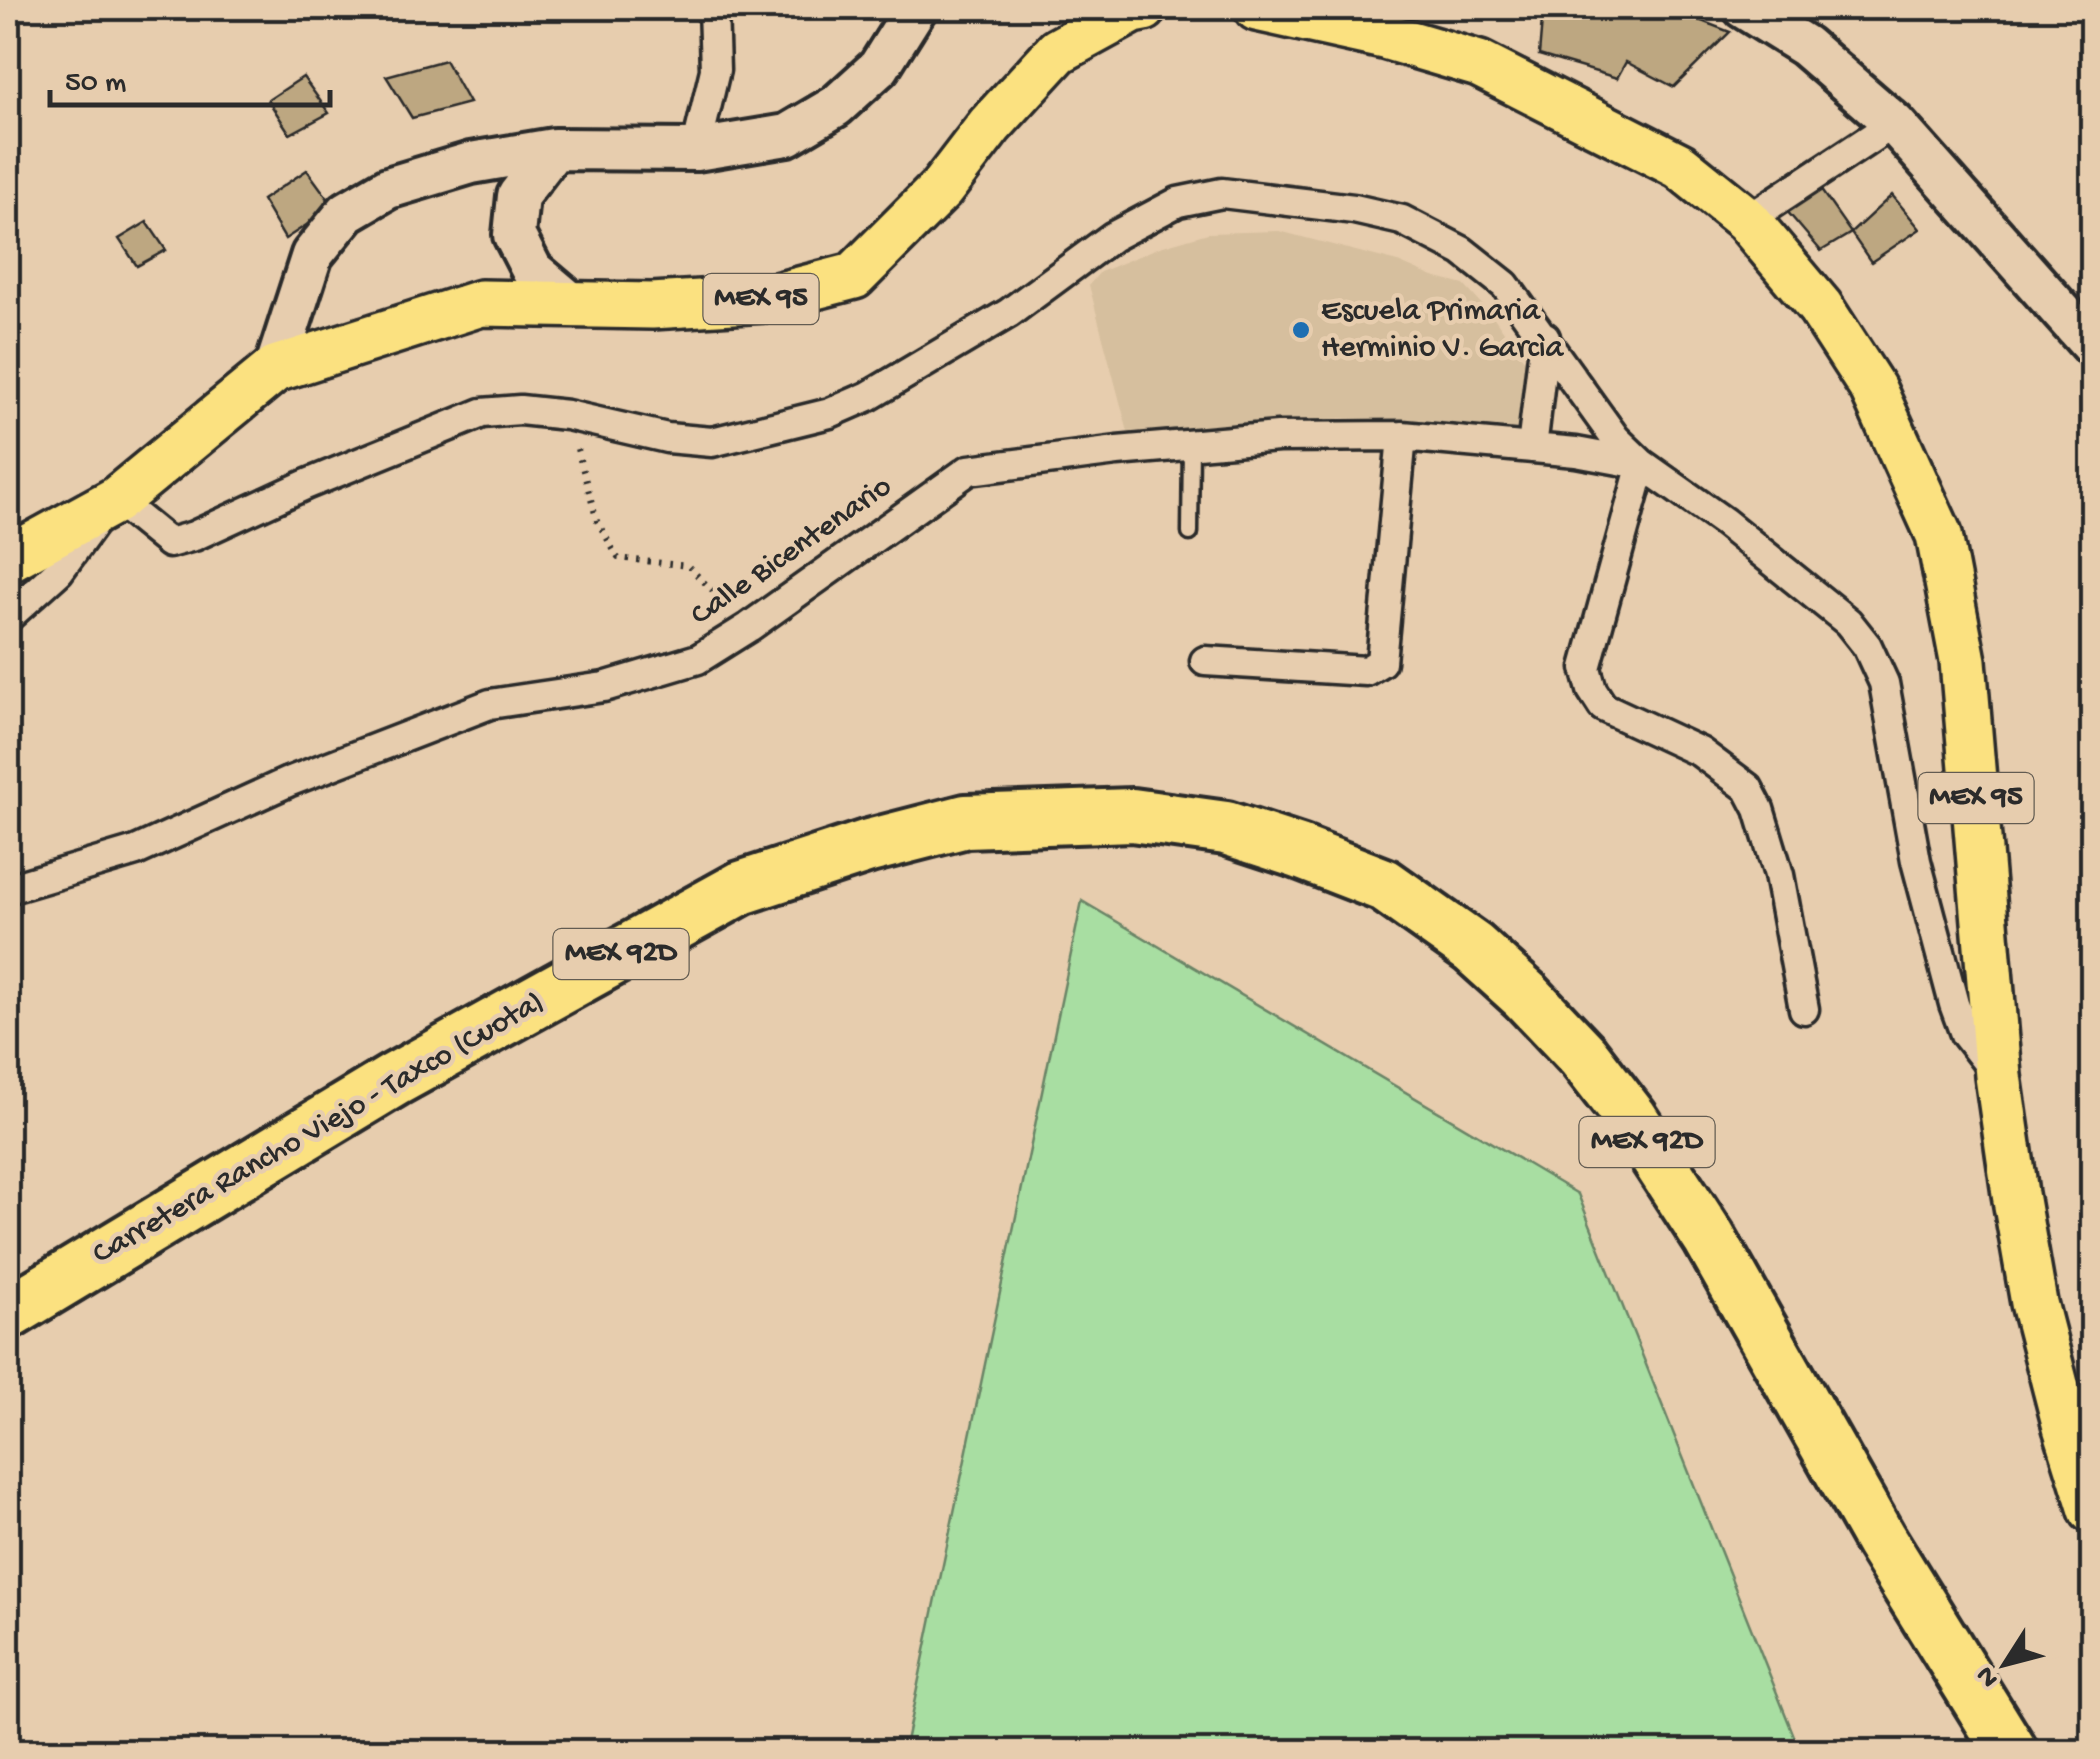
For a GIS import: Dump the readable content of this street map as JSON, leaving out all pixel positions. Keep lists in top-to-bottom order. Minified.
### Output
{"streets":{"highway":["MEX 92D","Carretera Rancho Viejo - Taxco (Cuota)"],"main road":["MEX 95"],"street":["Calle Bicentenario"]},"places":["Escuela Primaria Herminio V. Garcìa"],"scale_bar":"50 m","north":"bottom left"}
